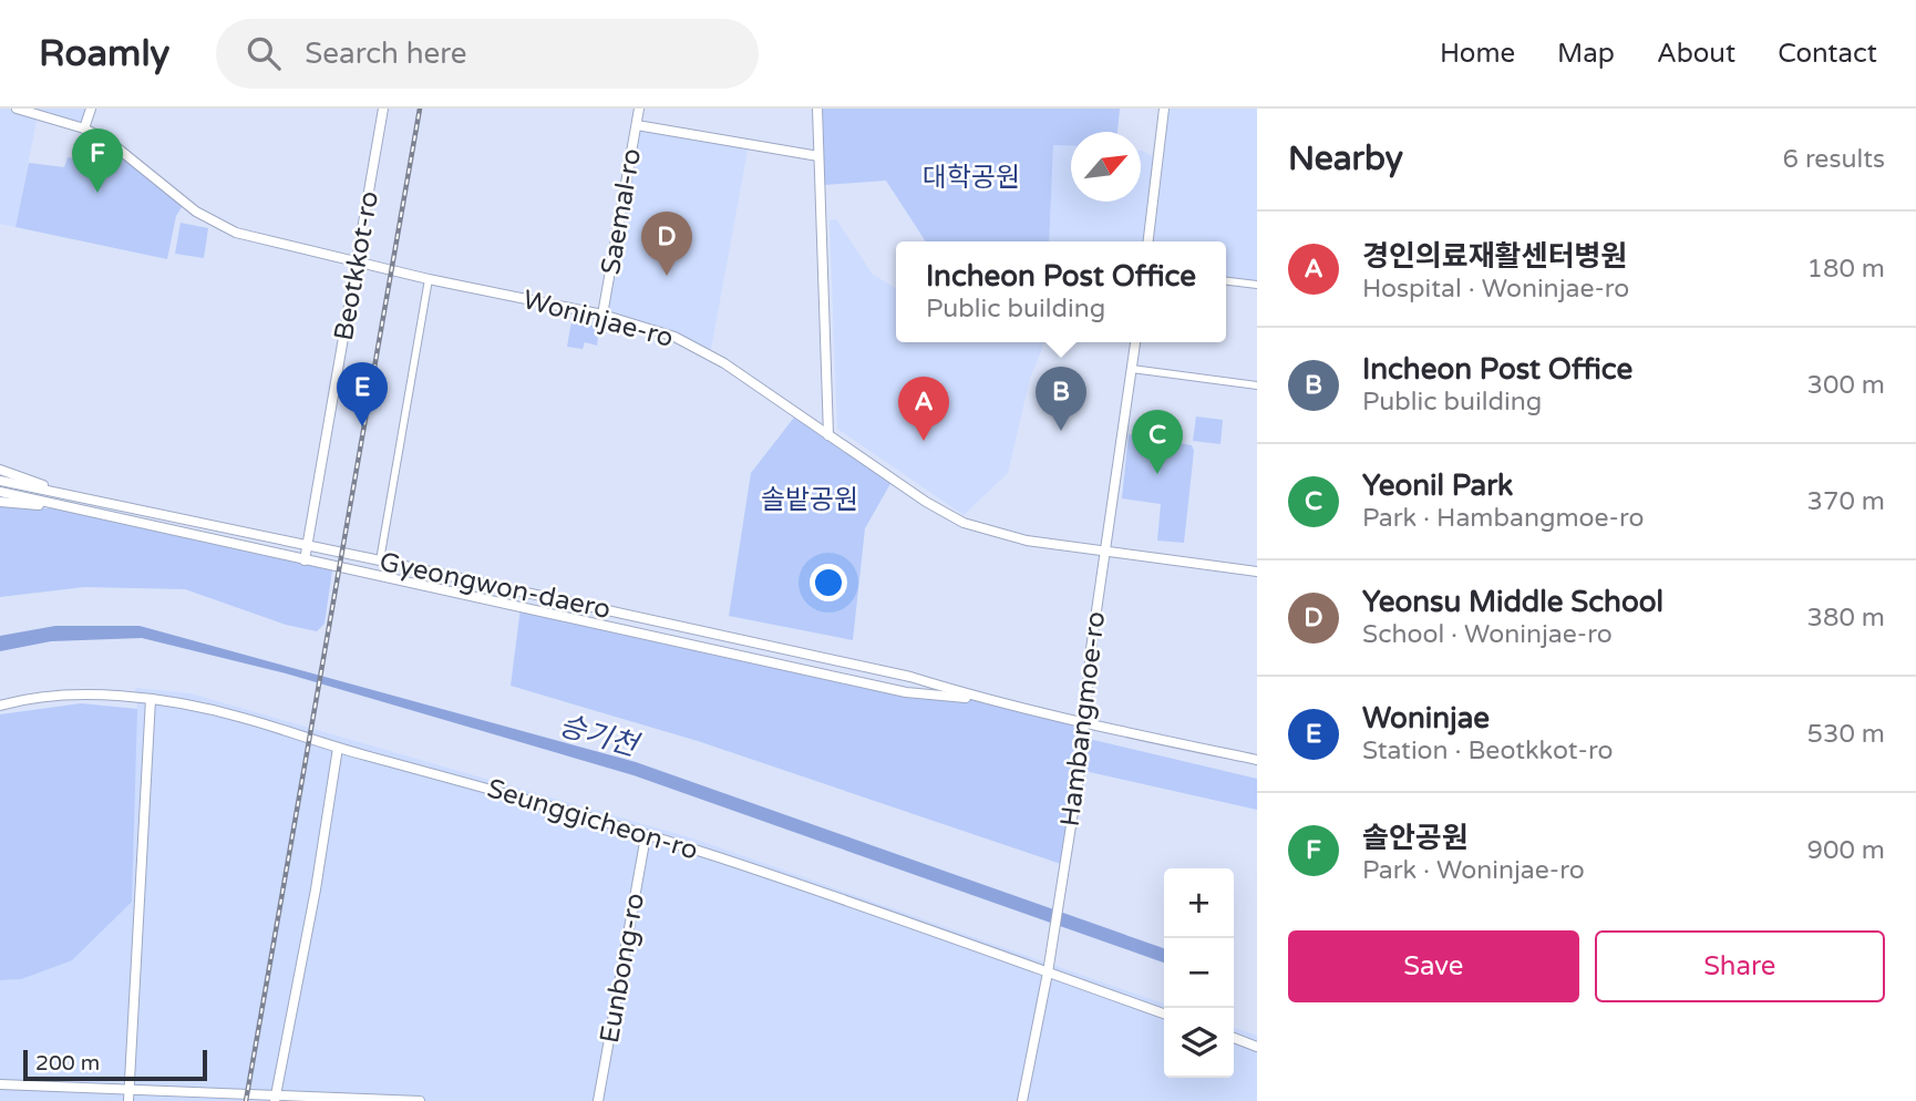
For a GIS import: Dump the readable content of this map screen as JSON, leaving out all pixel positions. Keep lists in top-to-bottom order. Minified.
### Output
{"streets":{"main road":["Saemal-ro","Beotkkot-ro","Woninjae-ro","Gyeongwon-daero","Hambangmoe-ro","Seunggicheon-ro","Eunbong-ro"]},"crossings":[["Saemal-ro","Woninjae-ro"],["Beotkkot-ro","Woninjae-ro"],["Beotkkot-ro","Gyeongwon-daero"],["Woninjae-ro","Hambangmoe-ro"],["Gyeongwon-daero","Hambangmoe-ro"],["Hambangmoe-ro","Seunggicheon-ro"],["Seunggicheon-ro","Eunbong-ro"]],"water":["승기천"],"parks":["대학공원","솔밭공원"],"scale_bar":"200 m","north":"top right","page":{"header":"Roamly","search":"Search here","nav":["Home","Map","About","Contact"],"heading":["Nearby","6 results"],"pins":["F","D","E","B","A","C"],"list":[{"mark":"A","name":"경인의료재활센터병원","note":"Hospital · Woninjae-ro","value":"180 m"},{"mark":"B","name":"Incheon Post Office","note":"Public building","value":"300 m"},{"mark":"C","name":"Yeonil Park","note":"Park · Hambangmoe-ro","value":"370 m"},{"mark":"D","name":"Yeonsu Middle School","note":"School · Woninjae-ro","value":"380 m"},{"mark":"E","name":"Woninjae","note":"Station · Beotkkot-ro","value":"530 m"},{"mark":"F","name":"솔안공원","note":"Park · Woninjae-ro","value":"900 m"}],"popup":["Incheon Post Office","Public building"],"map_buttons":["+","−"],"buttons":["Save","Share"],"scale":"200 m"}}
